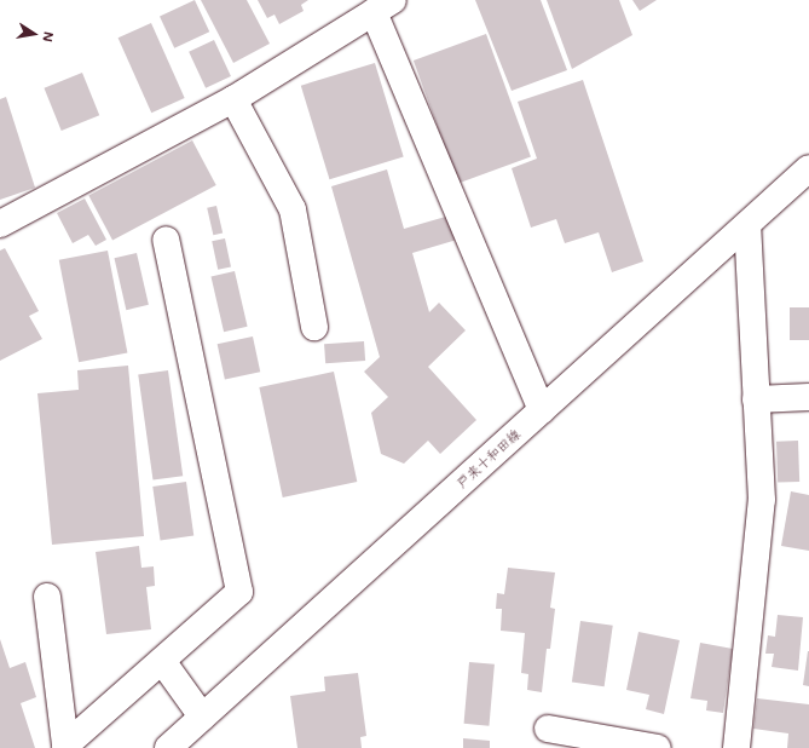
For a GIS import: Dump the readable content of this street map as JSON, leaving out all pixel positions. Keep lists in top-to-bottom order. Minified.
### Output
{"streets":{"street":["戸来十和田線"]},"north":"right"}
